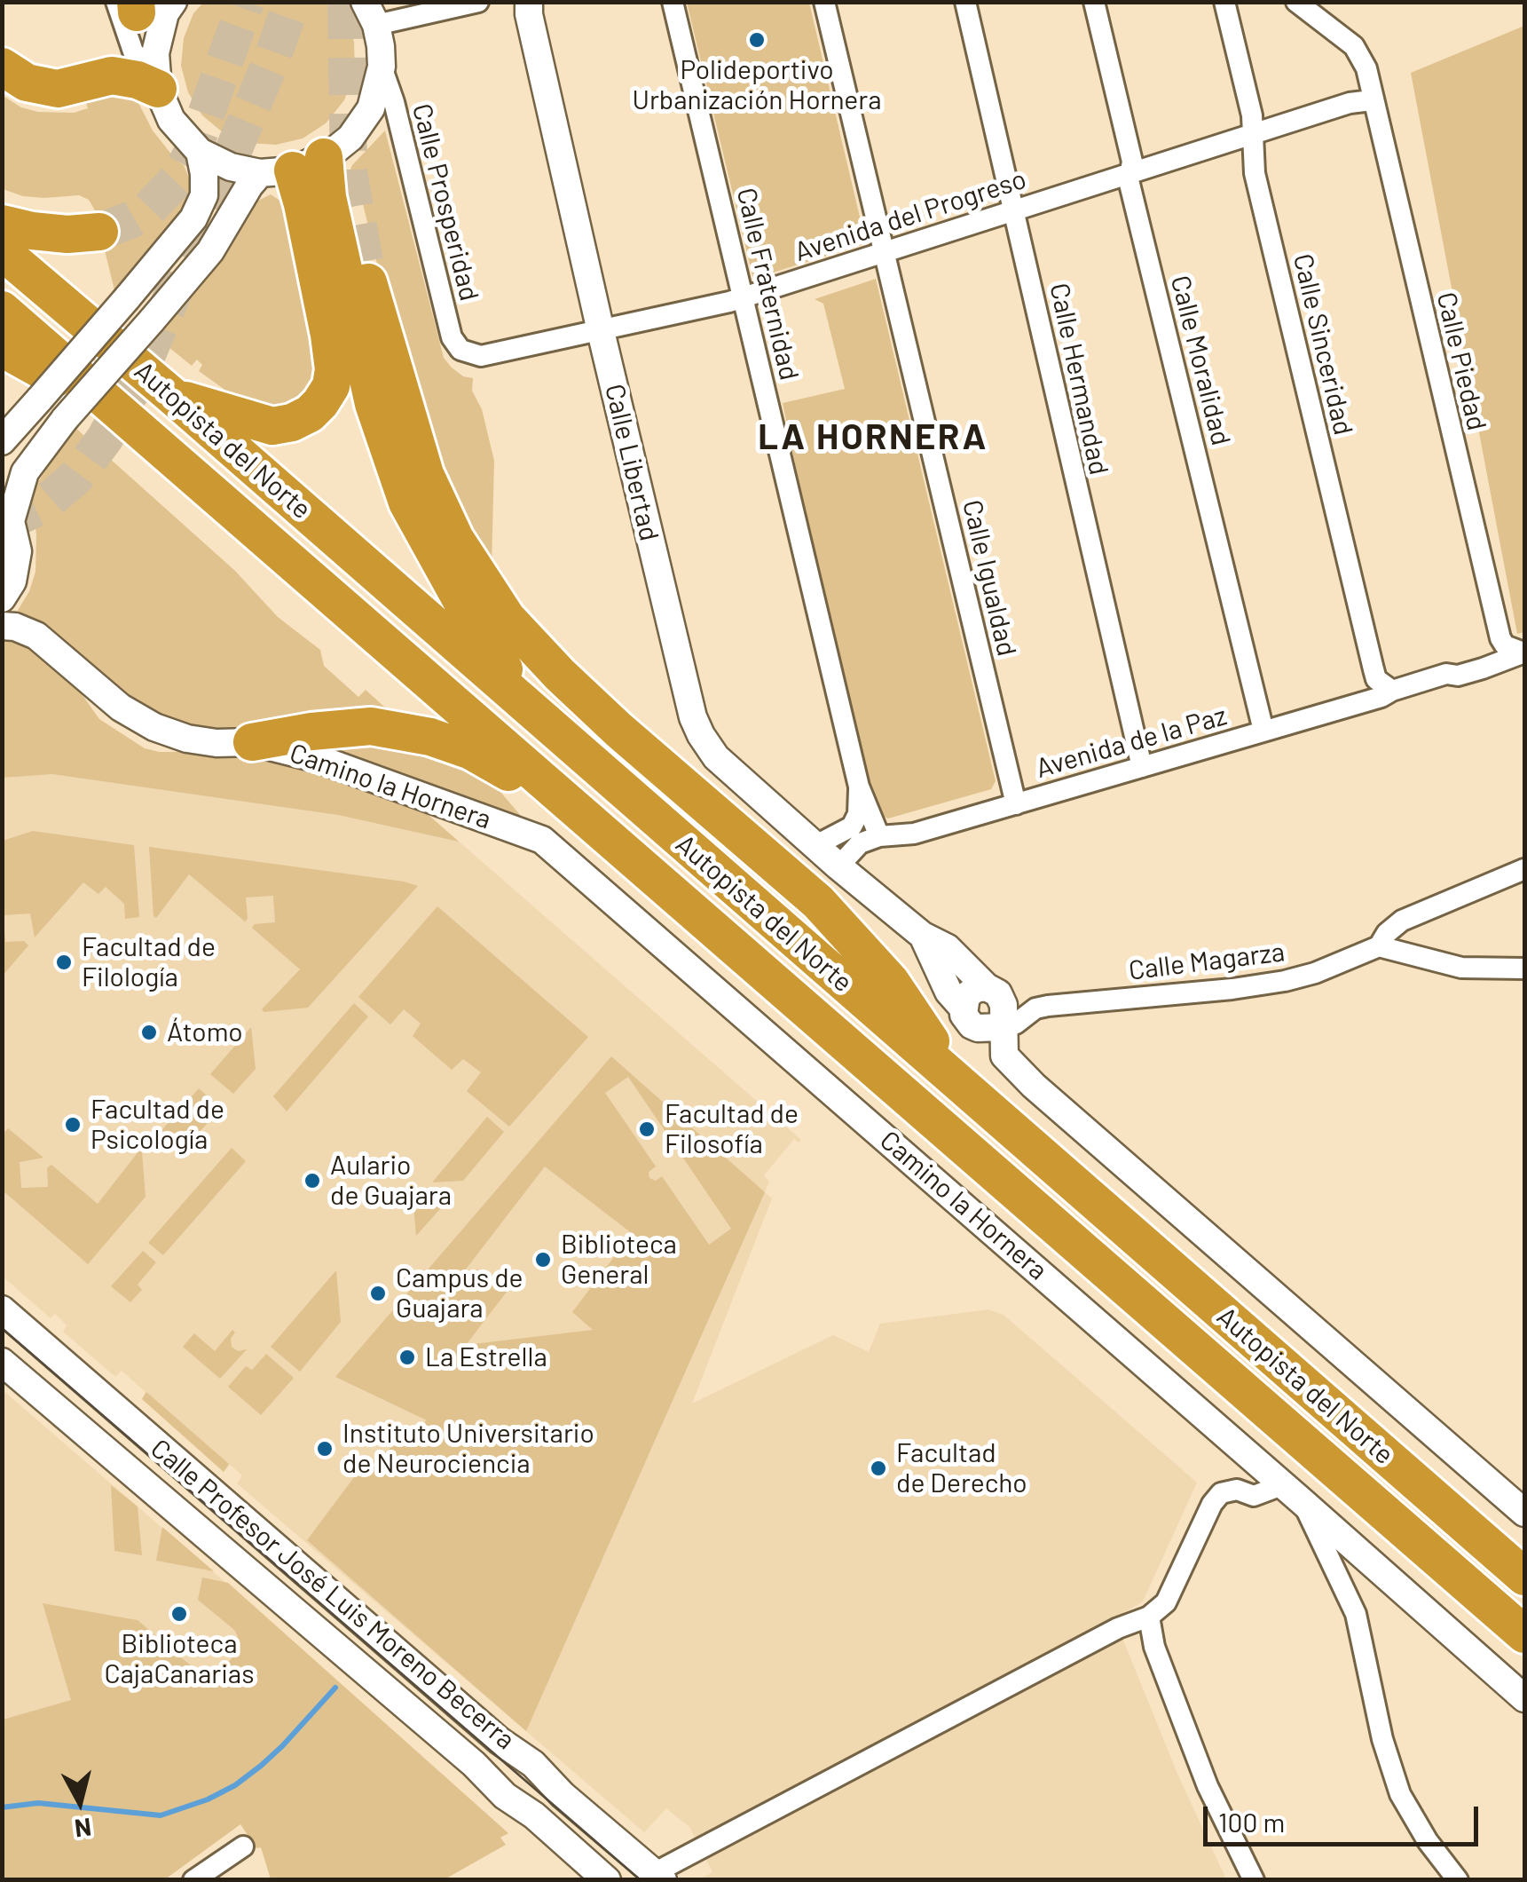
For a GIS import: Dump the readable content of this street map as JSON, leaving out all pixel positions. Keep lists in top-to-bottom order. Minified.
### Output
{"streets":{"highway":["Autopista del Norte"],"street":["Calle Prosperidad","Avenida del Progreso","Calle Fraternidad","Calle Sinceridad","Calle Moralidad","Calle Piedad","Calle Hermandad","Calle Libertad","Calle Igualdad","Avenida de la Paz","Camino la Hornera","Calle Magarza","Calle Profesor José Luis Moreno Becerra"]},"crossings":[["Calle Prosperidad","Avenida del Progreso"],["Avenida del Progreso","Calle Fraternidad"],["Avenida del Progreso","Calle Sinceridad"],["Avenida del Progreso","Calle Moralidad"],["Avenida del Progreso","Calle Piedad"],["Avenida del Progreso","Calle Hermandad"],["Avenida del Progreso","Calle Libertad"],["Avenida del Progreso","Calle Igualdad"],["Calle Fraternidad","Calle Libertad"],["Calle Fraternidad","Avenida de la Paz"],["Calle Sinceridad","Avenida de la Paz"],["Calle Moralidad","Avenida de la Paz"],["Calle Piedad","Avenida de la Paz"],["Calle Hermandad","Avenida de la Paz"],["Calle Libertad","Avenida de la Paz"],["Calle Libertad","Calle Magarza"],["Calle Igualdad","Avenida de la Paz"]],"districts":["LA HORNERA"],"places":["Polideportivo Urbanización Hornera","Facultad de Filología","Átomo","Facultad de Psicología","Facultad de Filosofía","Aulario de Guajara","Biblioteca General","Campus de Guajara","La Estrella","Instituto Universitario de Neurociencia","Facultad de Derecho","Biblioteca CajaCanarias"],"scale_bar":"100 m","north":"bottom"}
